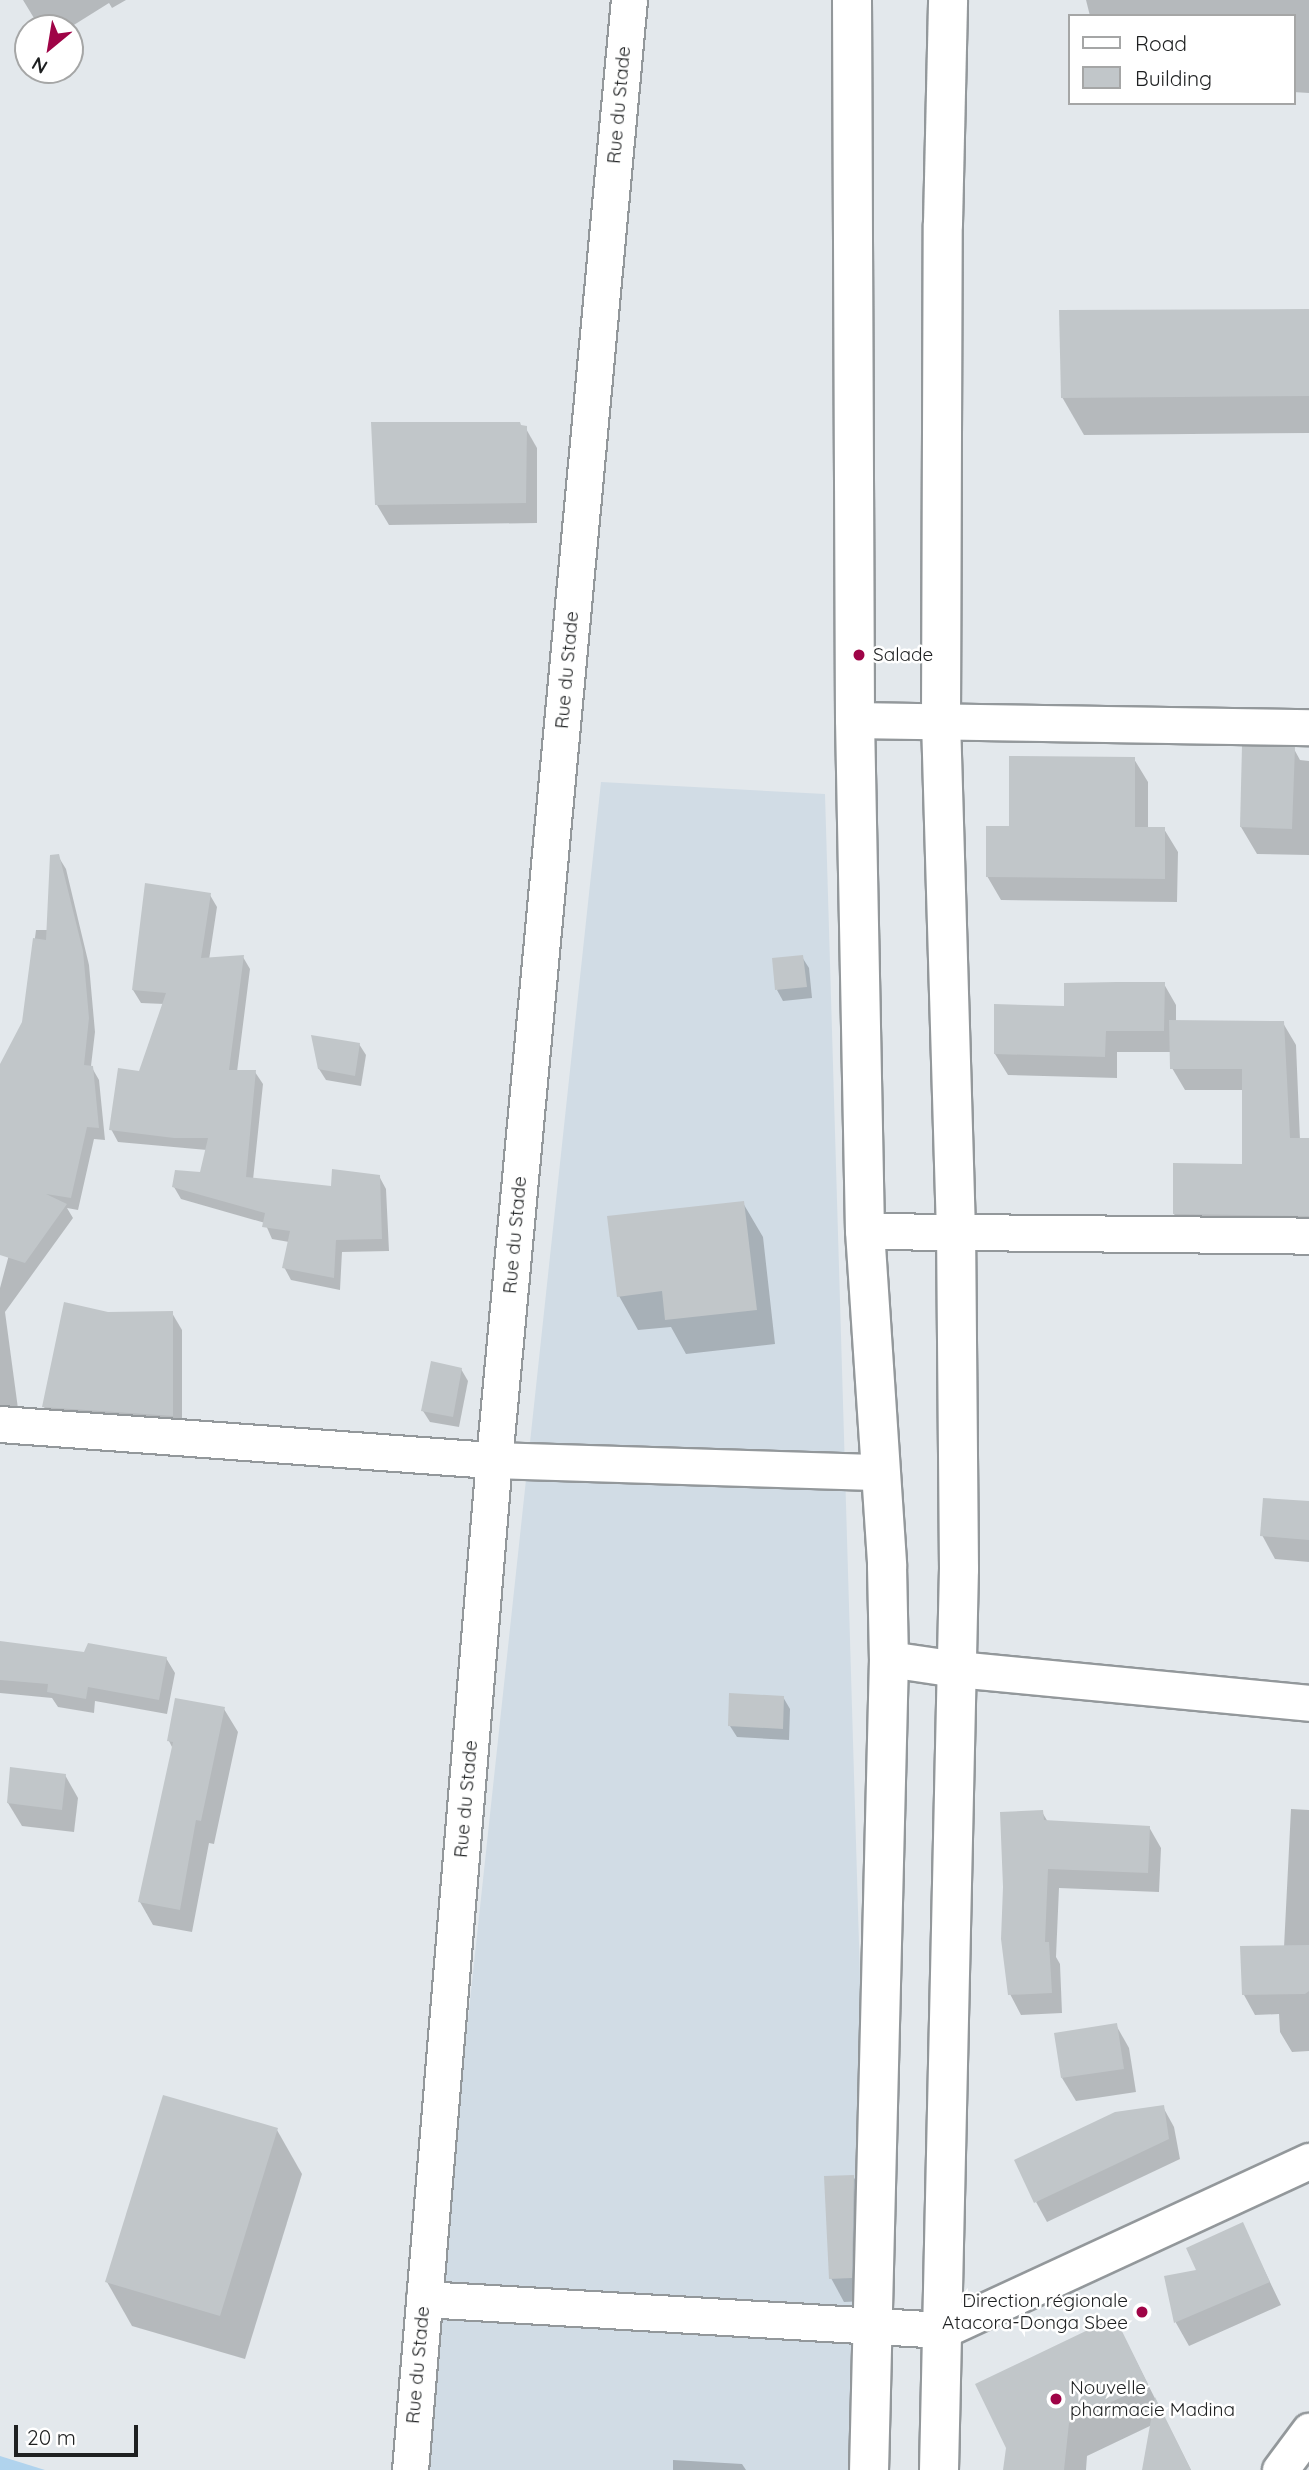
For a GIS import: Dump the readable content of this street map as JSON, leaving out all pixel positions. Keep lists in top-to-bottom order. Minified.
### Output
{"streets":{"street":["Rue du Stade"]},"places":["Salade","Direction régionale Atacora-Donga Sbee","Nouvelle pharmacie Madina"],"legend":["Road","Building"],"scale_bar":"20 m","north":"bottom left"}
